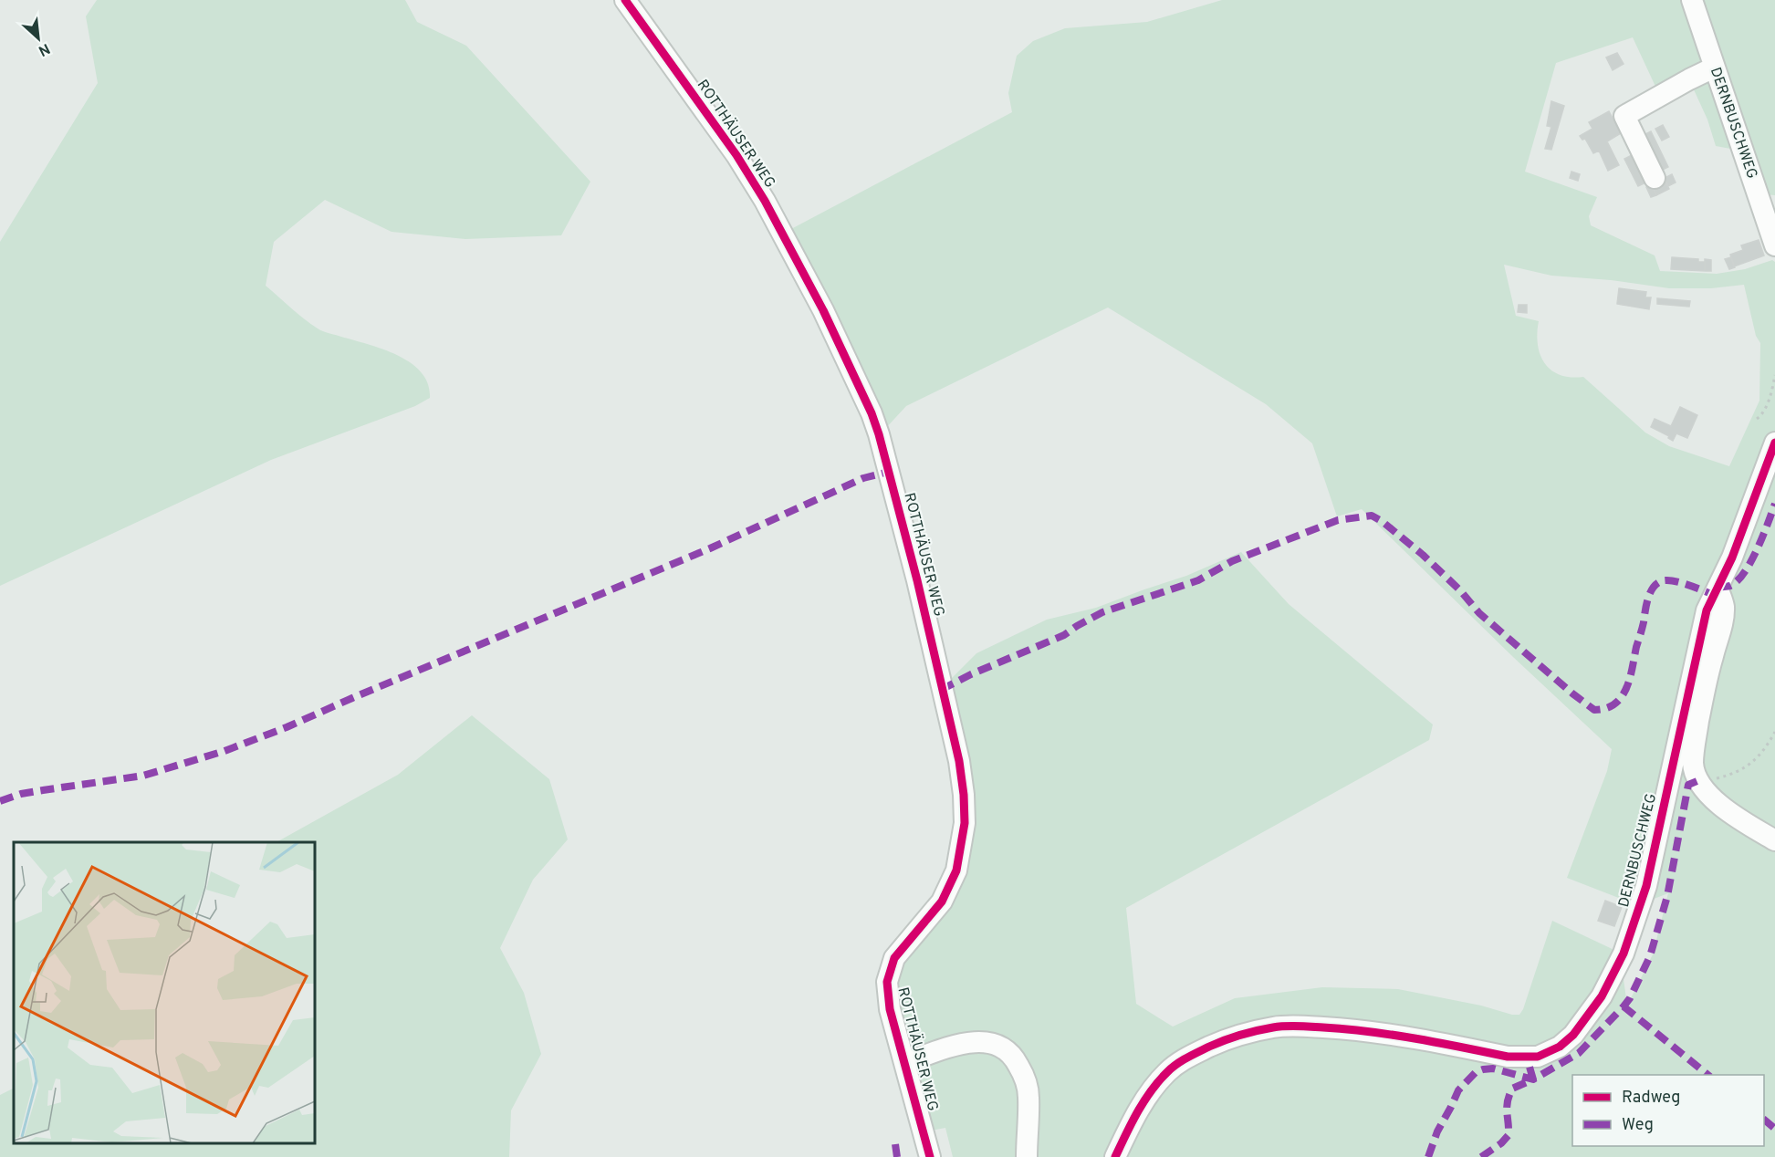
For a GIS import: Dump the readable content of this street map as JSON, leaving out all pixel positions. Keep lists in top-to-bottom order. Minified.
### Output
{"streets":{"street":["DERNBUSCHWEG","ROTTHÄUSER WEG"]},"legend":["Radweg","Weg"],"north":"bottom right"}
